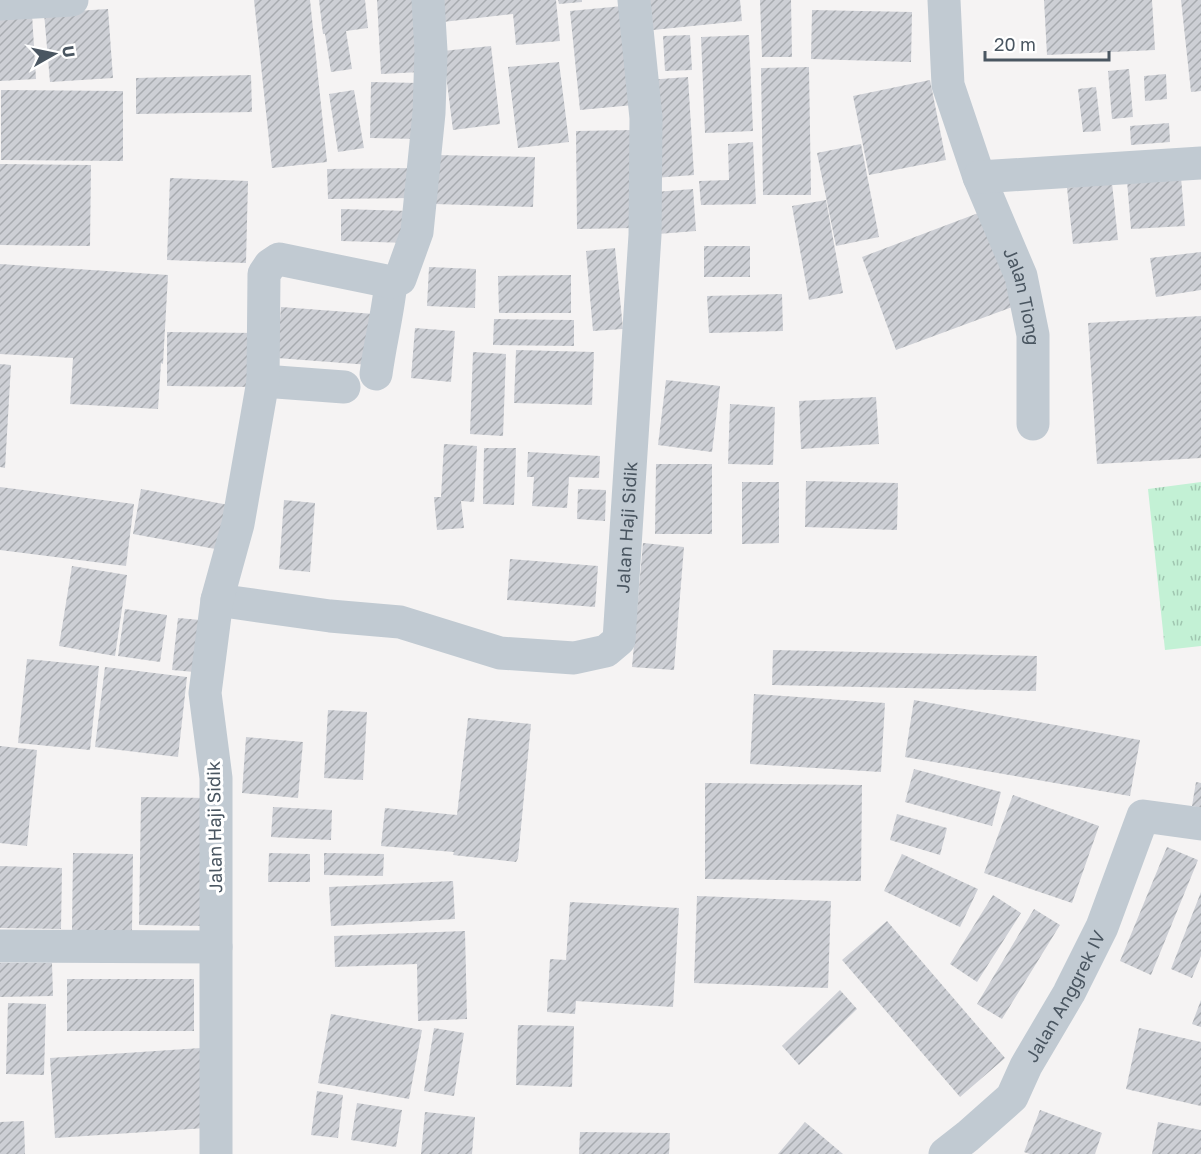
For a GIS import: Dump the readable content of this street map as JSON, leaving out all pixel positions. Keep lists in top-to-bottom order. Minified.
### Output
{"streets":{"street":["Jalan Tiong","Jalan Haji Sidik","Jalan Anggrek IV"]},"scale_bar":"20 m","north":"right"}
